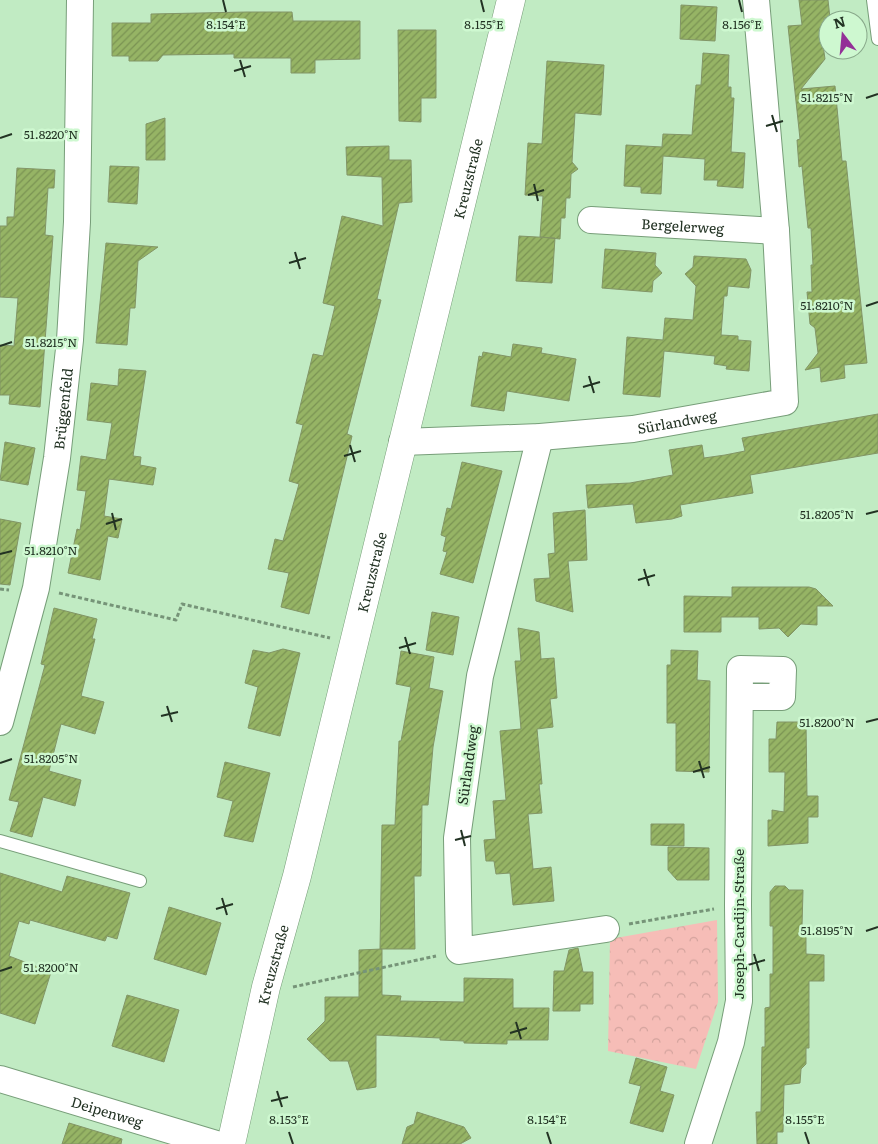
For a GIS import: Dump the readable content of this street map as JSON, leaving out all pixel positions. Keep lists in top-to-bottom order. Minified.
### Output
{"streets":{"street":["Kreuzstraße","Bergelerweg","Brüggenfeld","Sürlandweg","Joseph-Cardijn-Straße","Deipenweg"]},"crossings":[["Kreuzstraße","Sürlandweg"],["Bergelerweg","Sürlandweg"]],"north":"top","coordinates":["8.154°E","8.155°E","8.156°E","51.8215°N","51.8220°N","51.8210°N","51.8205°N","51.8200°N","51.8195°N","8.153°E"]}
